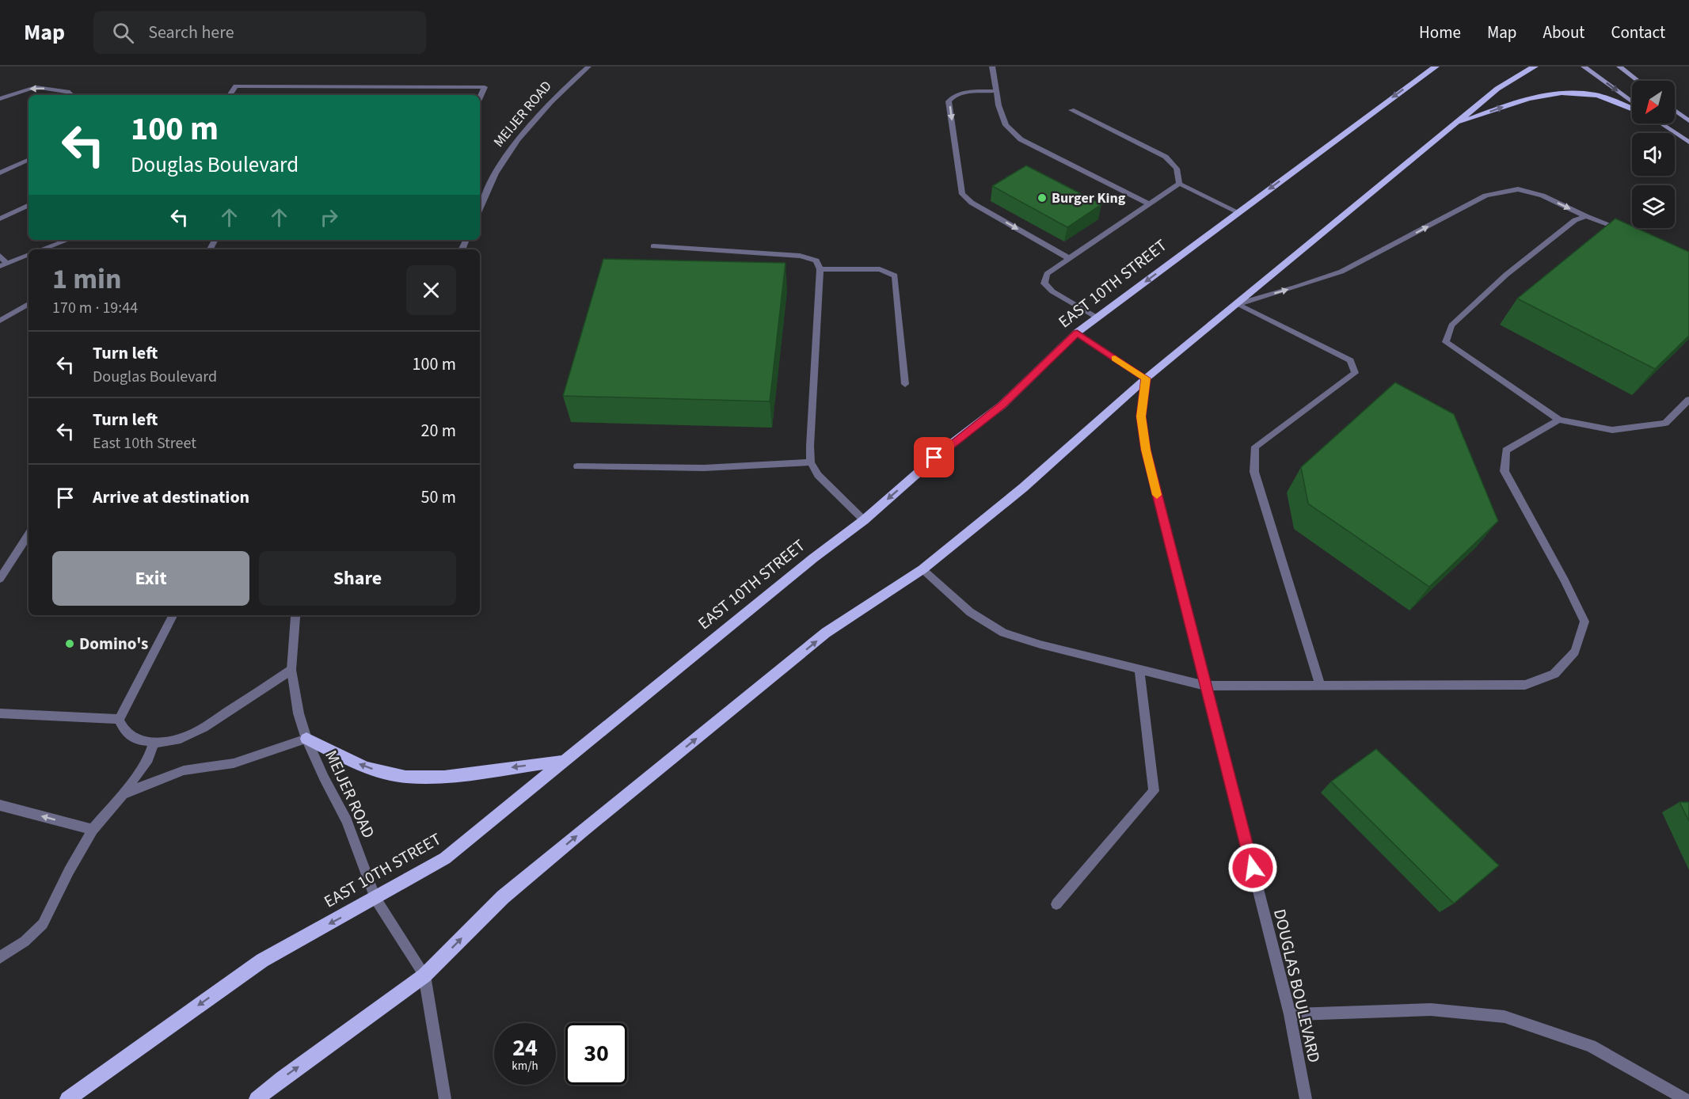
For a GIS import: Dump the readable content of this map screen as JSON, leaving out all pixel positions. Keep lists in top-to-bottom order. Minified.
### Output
{"streets":{"main road":["EAST 10TH STREET"],"street":["MEIJER ROAD","DOUGLAS BOULEVARD"]},"crossings":[["MEIJER ROAD","EAST 10TH STREET"]],"places":["Burger King","Domino's"],"north":"bottom left","page":{"header":"Map","search":"Search here","nav":["Home","Map","About","Contact"],"turn":["100 m","Douglas Boulevard"],"heading":["1 min","170 m · 19:44"],"list":[{"name":"Turn left","note":"Douglas Boulevard","value":"100 m"},{"name":"Turn left","note":"East 10th Street","value":"20 m"},{"name":"Arrive at destination","value":"50 m"}],"buttons":["Exit","Share"],"speed":"24 km/h","limit":"30"}}
